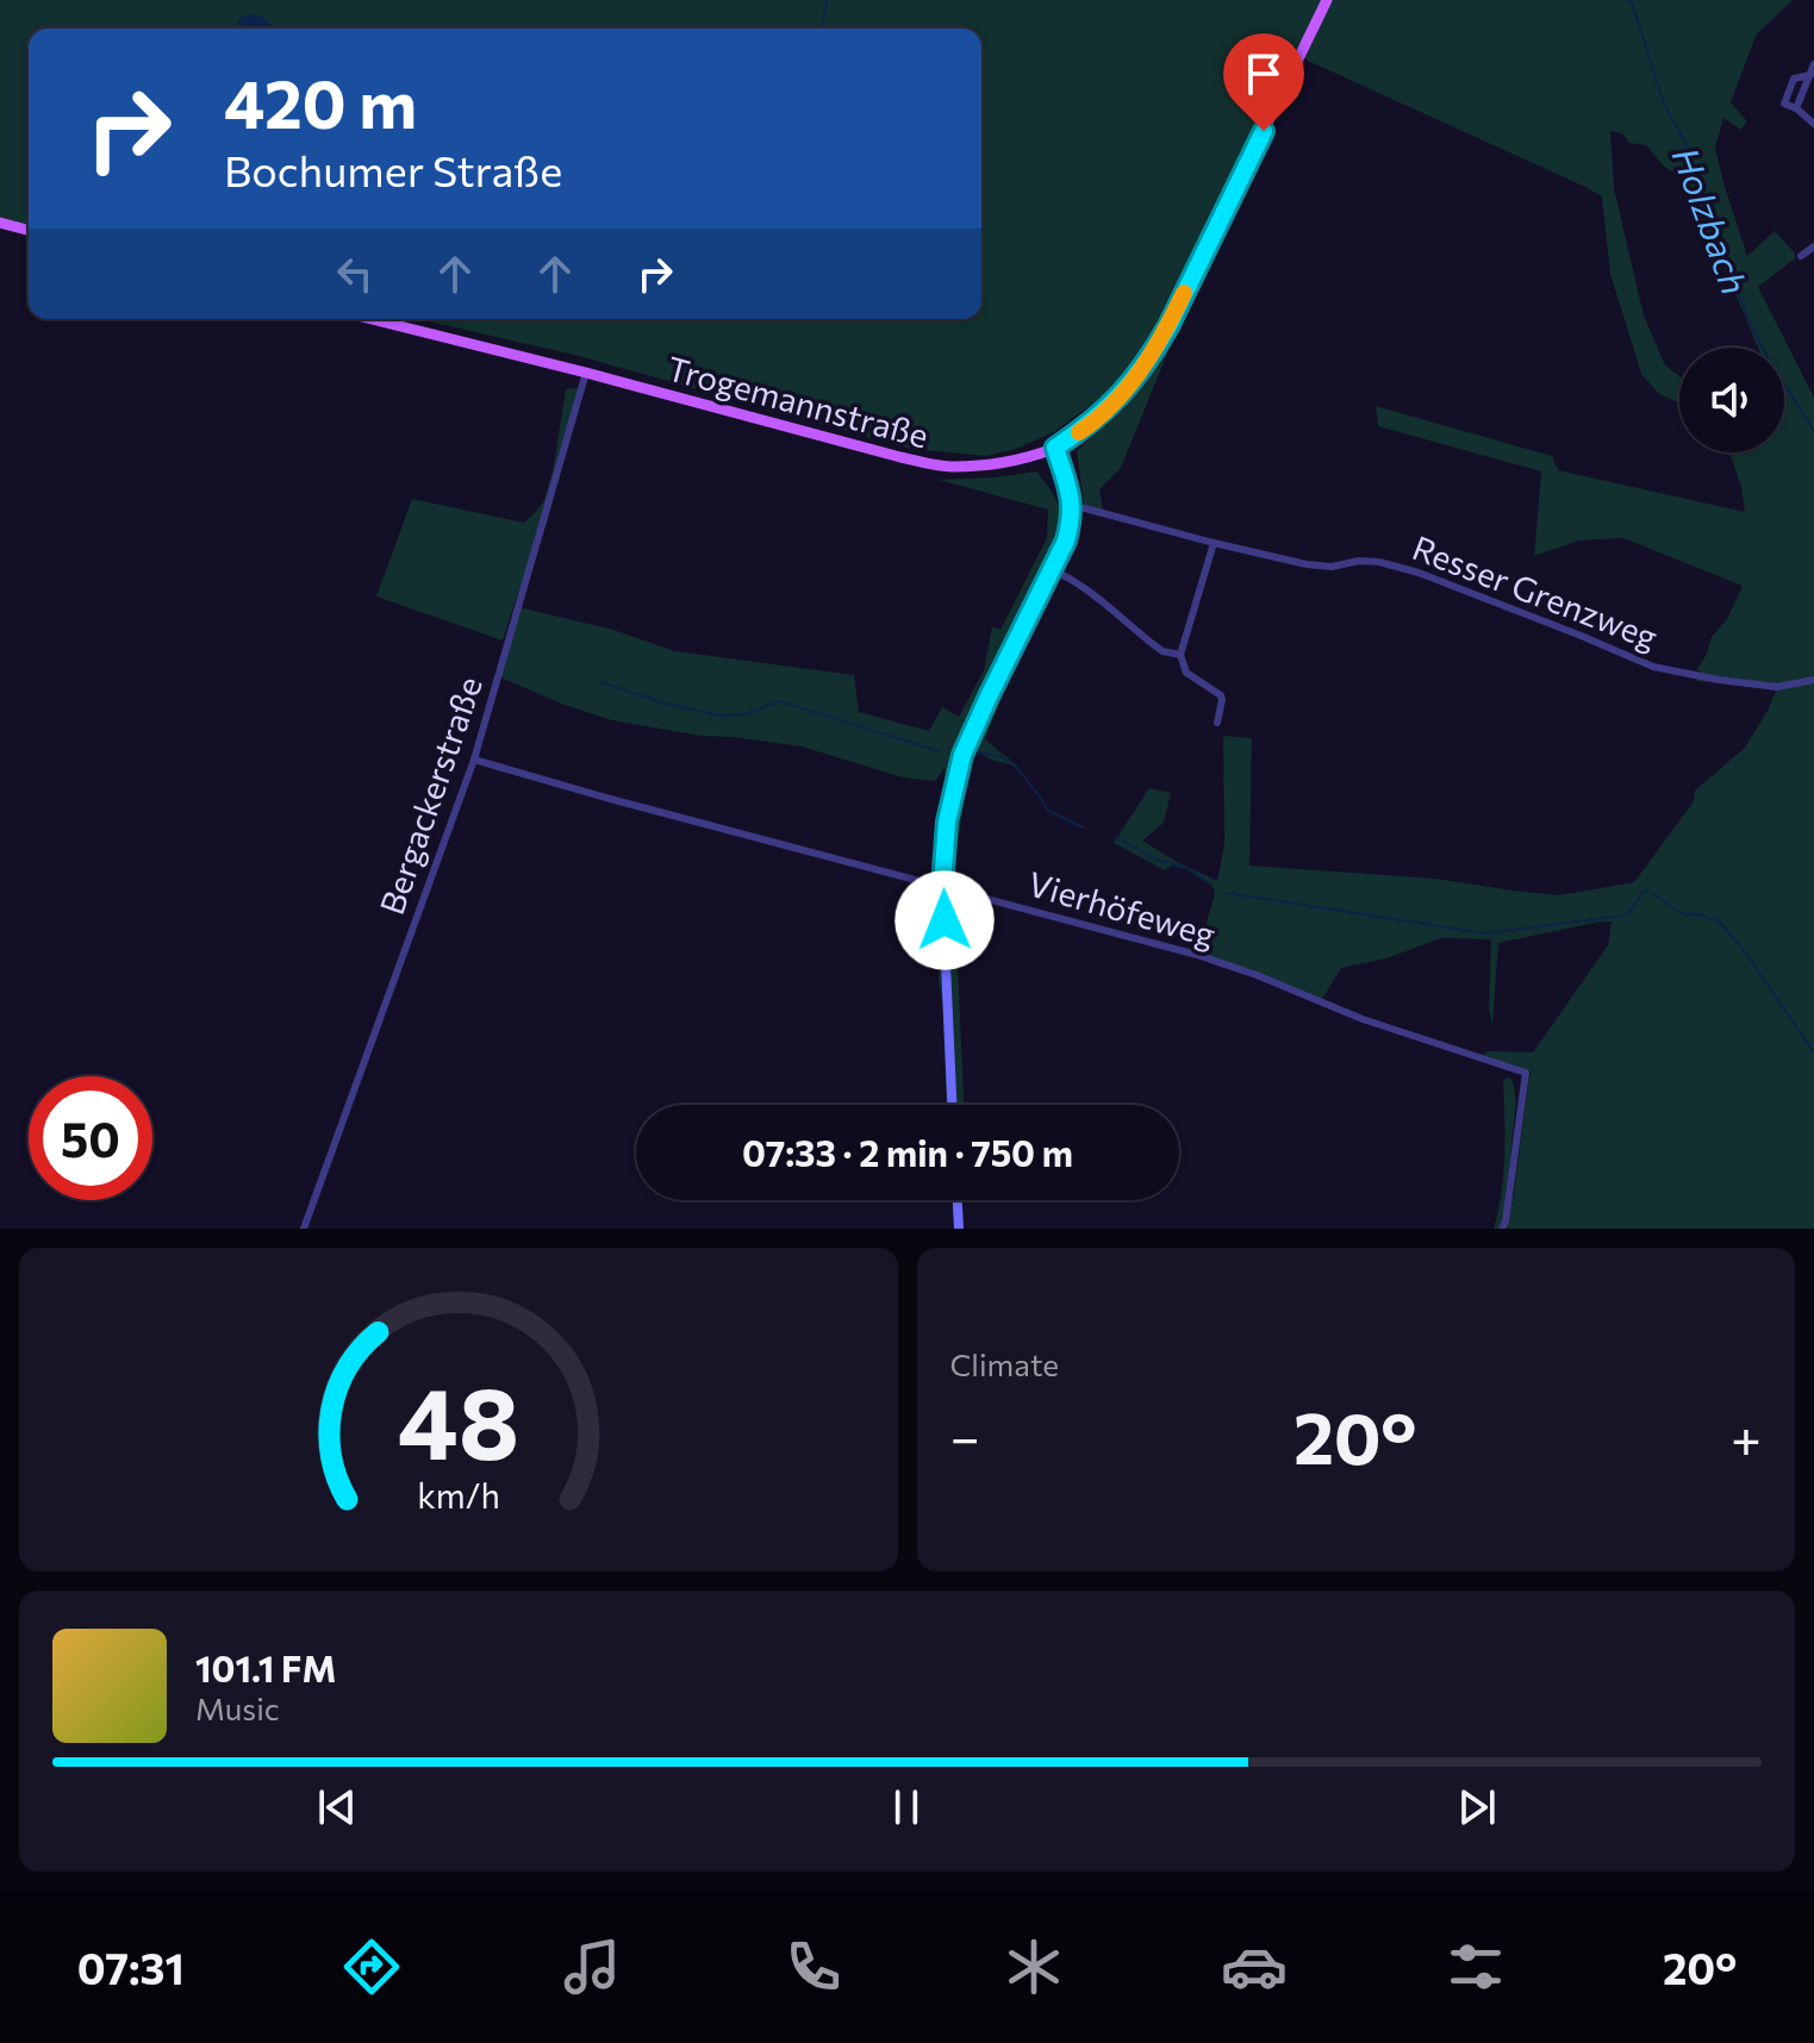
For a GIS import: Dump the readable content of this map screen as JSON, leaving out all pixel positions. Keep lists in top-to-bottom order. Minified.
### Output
{"streets":{"main road":["Trogemannstraße"],"street":["Resser Grenzweg","Bergackerstraße","Vierhöfeweg"]},"crossings":[["Trogemannstraße","Bergackerstraße"],["Bergackerstraße","Vierhöfeweg"]],"water":["Holzbach"],"page":{"turn":["420 m","Bochumer Straße"],"limit":"50","trip":"07:33 · 2 min · 750 m","tile":"Climate","heat":["−","20°","+"],"song":["101.1 FM","Music"],"tabs":["07:31","20°"],"gauge":["48","km/h"]}}
